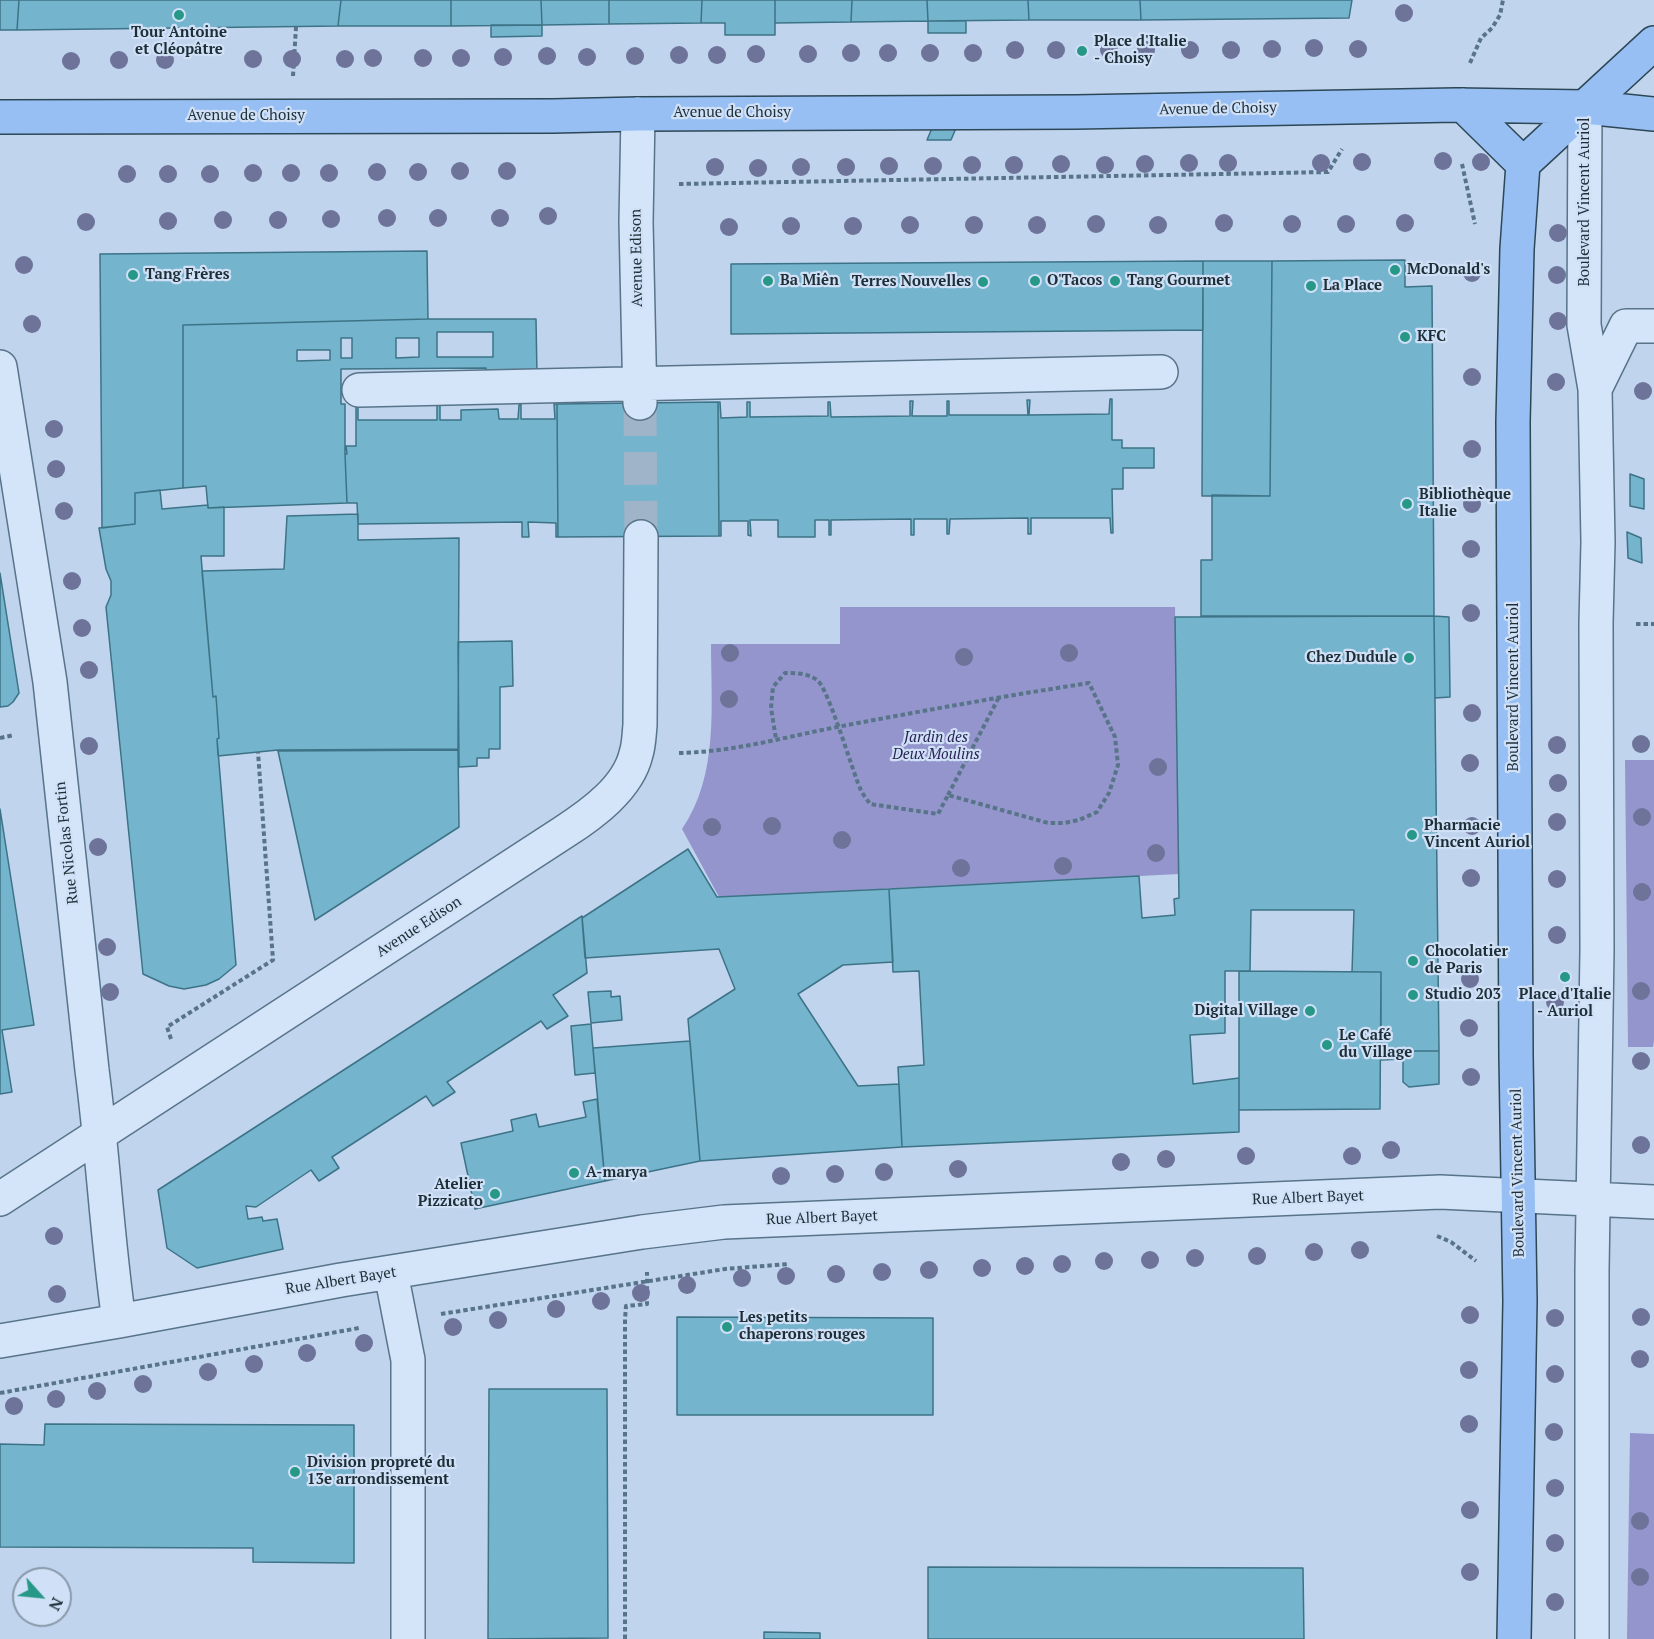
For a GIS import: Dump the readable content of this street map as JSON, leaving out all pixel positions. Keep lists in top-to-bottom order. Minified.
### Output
{"streets":{"main road":["Avenue de Choisy","Boulevard Vincent Auriol"],"street":["Avenue Edison","Rue Nicolas Fortin","Rue Albert Bayet"]},"crossings":[["Avenue de Choisy","Boulevard Vincent Auriol"],["Avenue de Choisy","Avenue Edison"],["Boulevard Vincent Auriol","Rue Albert Bayet"],["Avenue Edison","Rue Nicolas Fortin"],["Rue Nicolas Fortin","Rue Albert Bayet"]],"parks":["Jardin des Deux Moulins"],"places":["Tour Antoine et Cléopâtre","Place d'Italie - Choisy","McDonald's","Tang Frères","Ba Miên","O'Tacos","Tang Gourmet","Terres Nouvelles","La Place","KFC","Bibliothèque Italie","Chez Dudule","Pharmacie Vincent Auriol","Chocolatier de Paris","Place d'Italie - Auriol","Studio 203","Digital Village","Le Café du Village","A-marya","Atelier Pizzicato","Les petits chaperons rouges","Division propreté du 13e arrondissement"],"north":"bottom right"}
